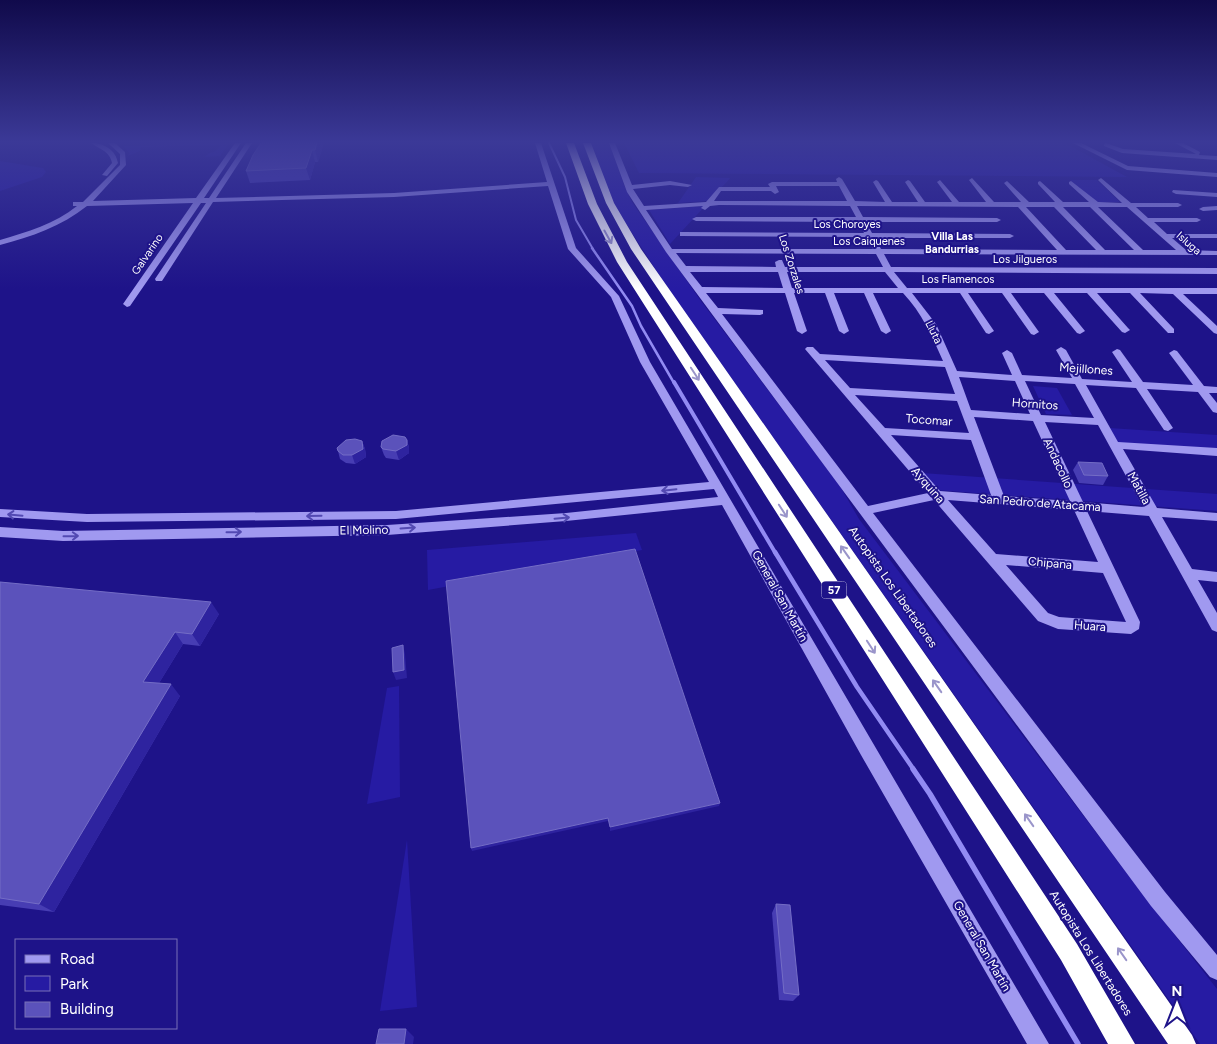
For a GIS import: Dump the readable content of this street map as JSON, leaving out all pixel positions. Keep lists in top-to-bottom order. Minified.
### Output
{"streets":{"highway":["Autopista Los Libertadores","57"],"street":["Los Choroyes","Los Caiquenes","Isluga","Galvarino","Los Jilgueros","Los Zorzales","Los Flamencos","Lluta","Mejillones","Hornitos","Tocomar","Andacollo","Ayquina","Matilla","San Pedro de Atacama","El Molino","Chipana","General San Martín","Huara"]},"crossings":[["Los Choroyes","Los Caiquenes"],["Los Choroyes","Los Zorzales"],["Los Choroyes","Lluta"],["Los Caiquenes","Isluga"],["Los Caiquenes","Los Zorzales"],["Los Caiquenes","Lluta"],["Isluga","Los Jilgueros"],["Los Jilgueros","Los Zorzales"],["Los Jilgueros","Los Flamencos"],["Los Jilgueros","Lluta"],["Los Zorzales","Los Flamencos"],["Los Flamencos","Lluta"],["Lluta","Mejillones"],["Lluta","Hornitos"],["Lluta","Tocomar"],["Lluta","San Pedro de Atacama"],["Mejillones","Andacollo"],["Mejillones","Ayquina"],["Mejillones","Matilla"],["Hornitos","Andacollo"],["Hornitos","Matilla"],["Tocomar","Ayquina"],["Andacollo","San Pedro de Atacama"],["Andacollo","Chipana"],["Andacollo","Huara"],["Ayquina","San Pedro de Atacama"],["Ayquina","Chipana"],["Ayquina","Huara"],["Matilla","San Pedro de Atacama"],["El Molino","General San Martín"]],"districts":["Villa Las Bandurrias"],"legend":["Road","Park","Building"],"north":"top"}
